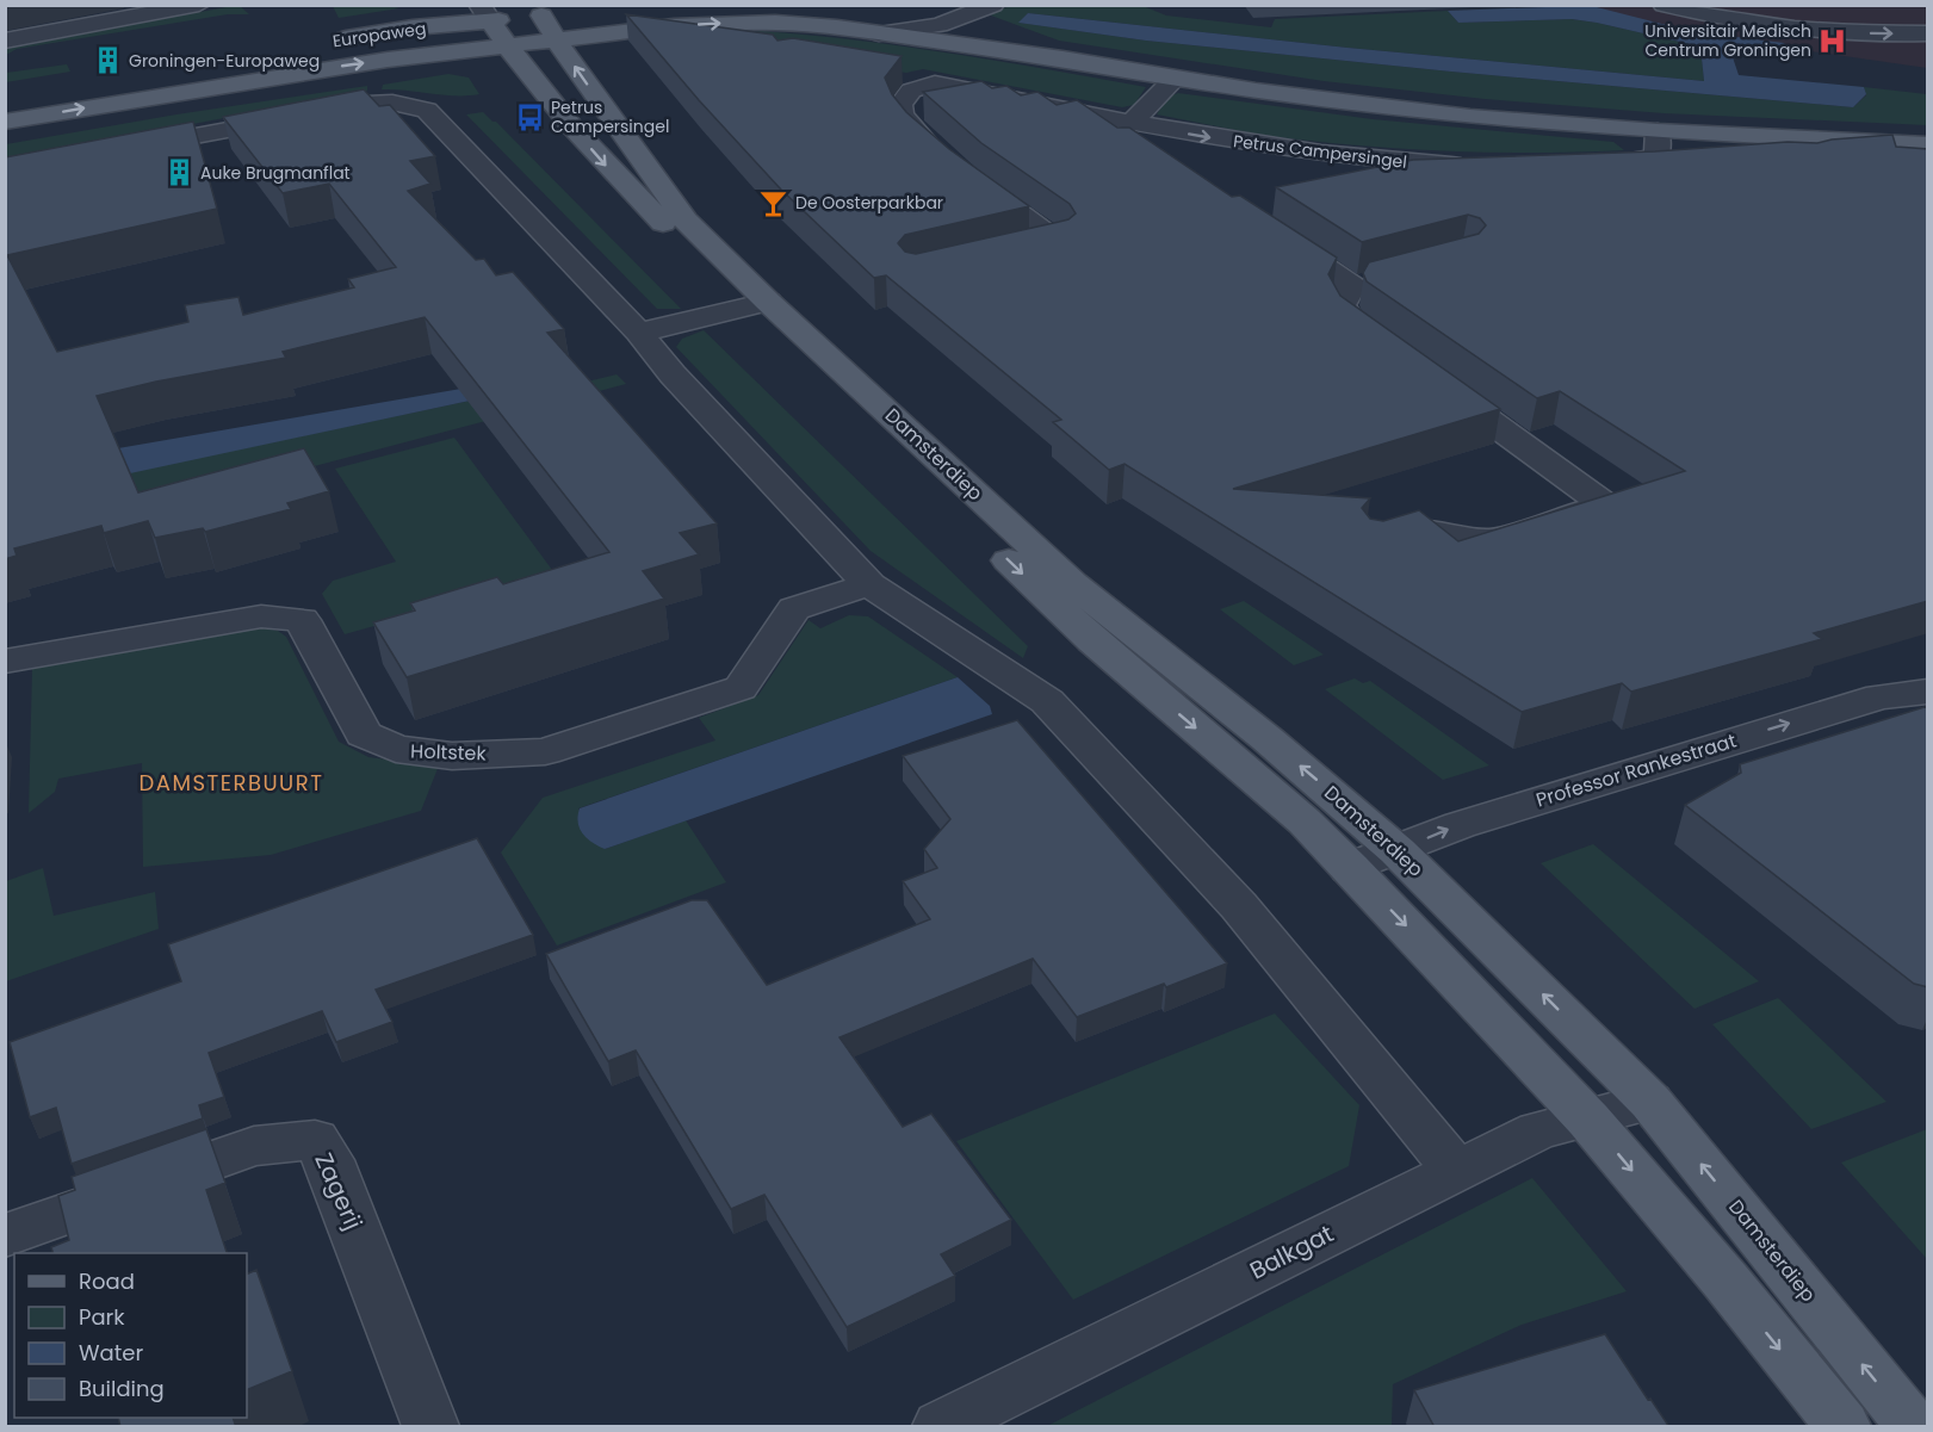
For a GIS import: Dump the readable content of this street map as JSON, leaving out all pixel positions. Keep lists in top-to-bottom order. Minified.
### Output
{"streets":{"main road":["Europaweg","Damsterdiep"],"street":["Petrus Campersingel","Holtstek","Professor Rankestraat","Zagerij","Balkgat"]},"crossings":[["Europaweg","Damsterdiep"],["Damsterdiep","Professor Rankestraat"],["Damsterdiep","Balkgat"]],"one_way":["Petrus Campersingel","Professor Rankestraat"],"districts":["DAMSTERBUURT"],"places":{"hospital":["Universitair Medisch Centrum Groningen"],"building":["Groningen-Europaweg","Auke Brugmanflat"],"bus stop":["Petrus Campersingel"],"bar":["De Oosterparkbar"]},"legend":["Road","Park","Water","Building"]}
